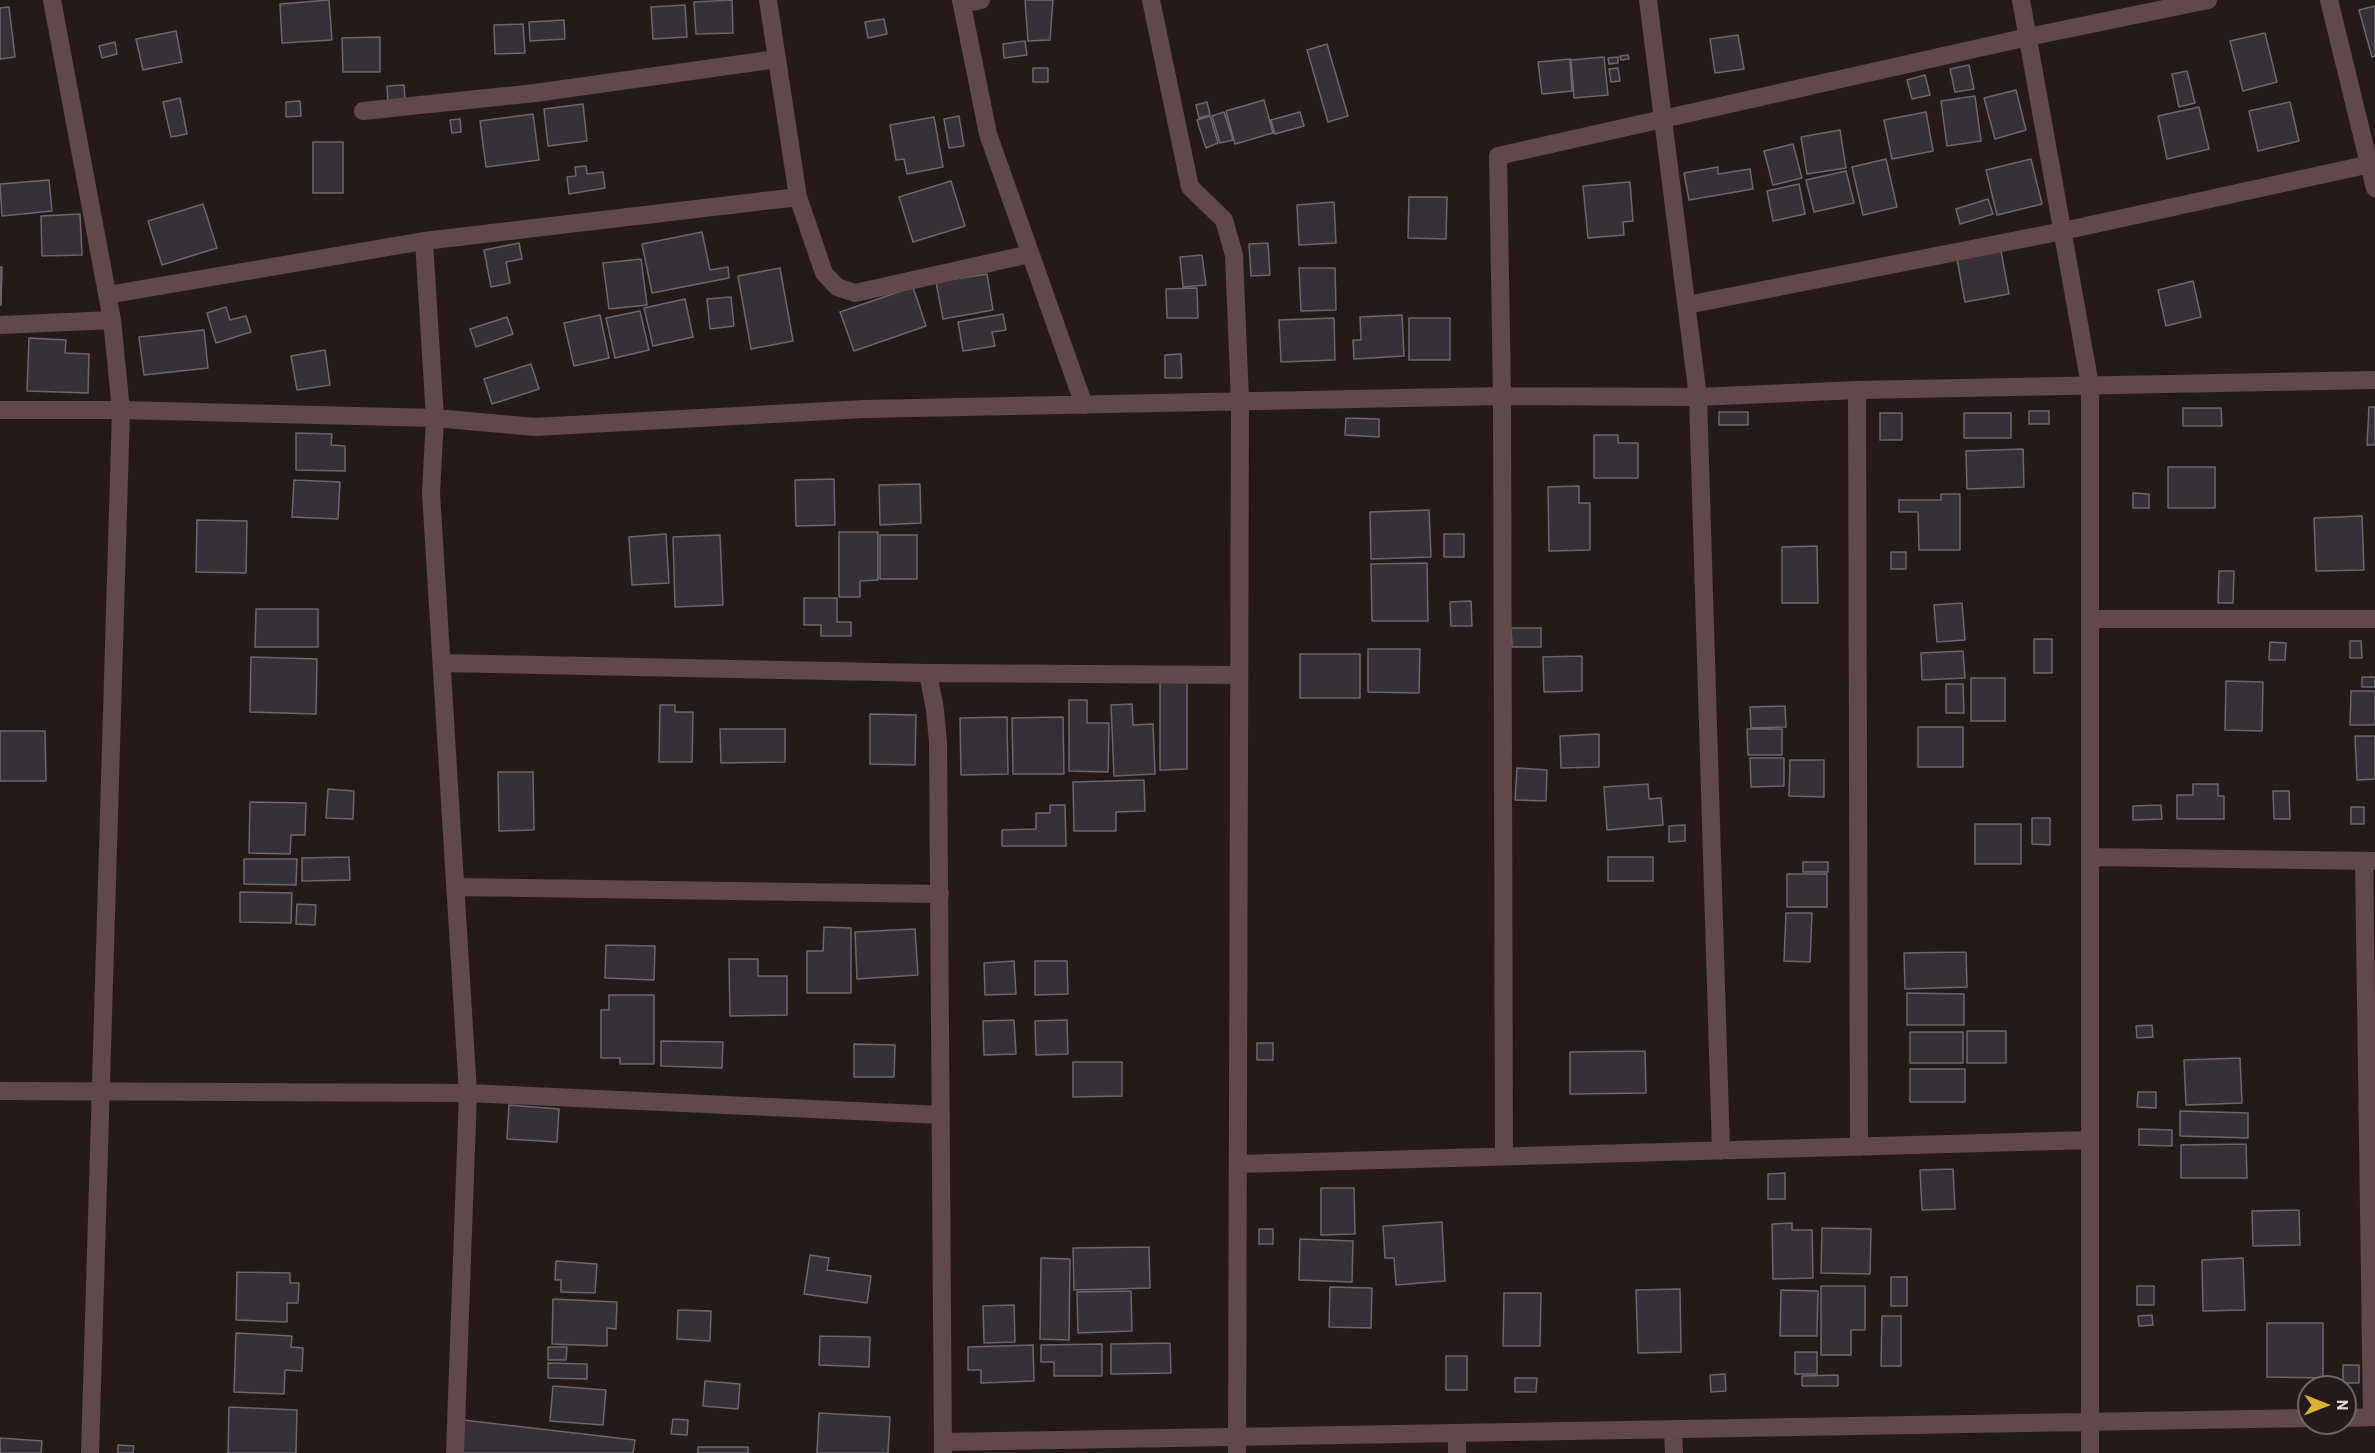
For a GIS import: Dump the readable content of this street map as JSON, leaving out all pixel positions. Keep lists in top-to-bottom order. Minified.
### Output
{"north":"right"}
